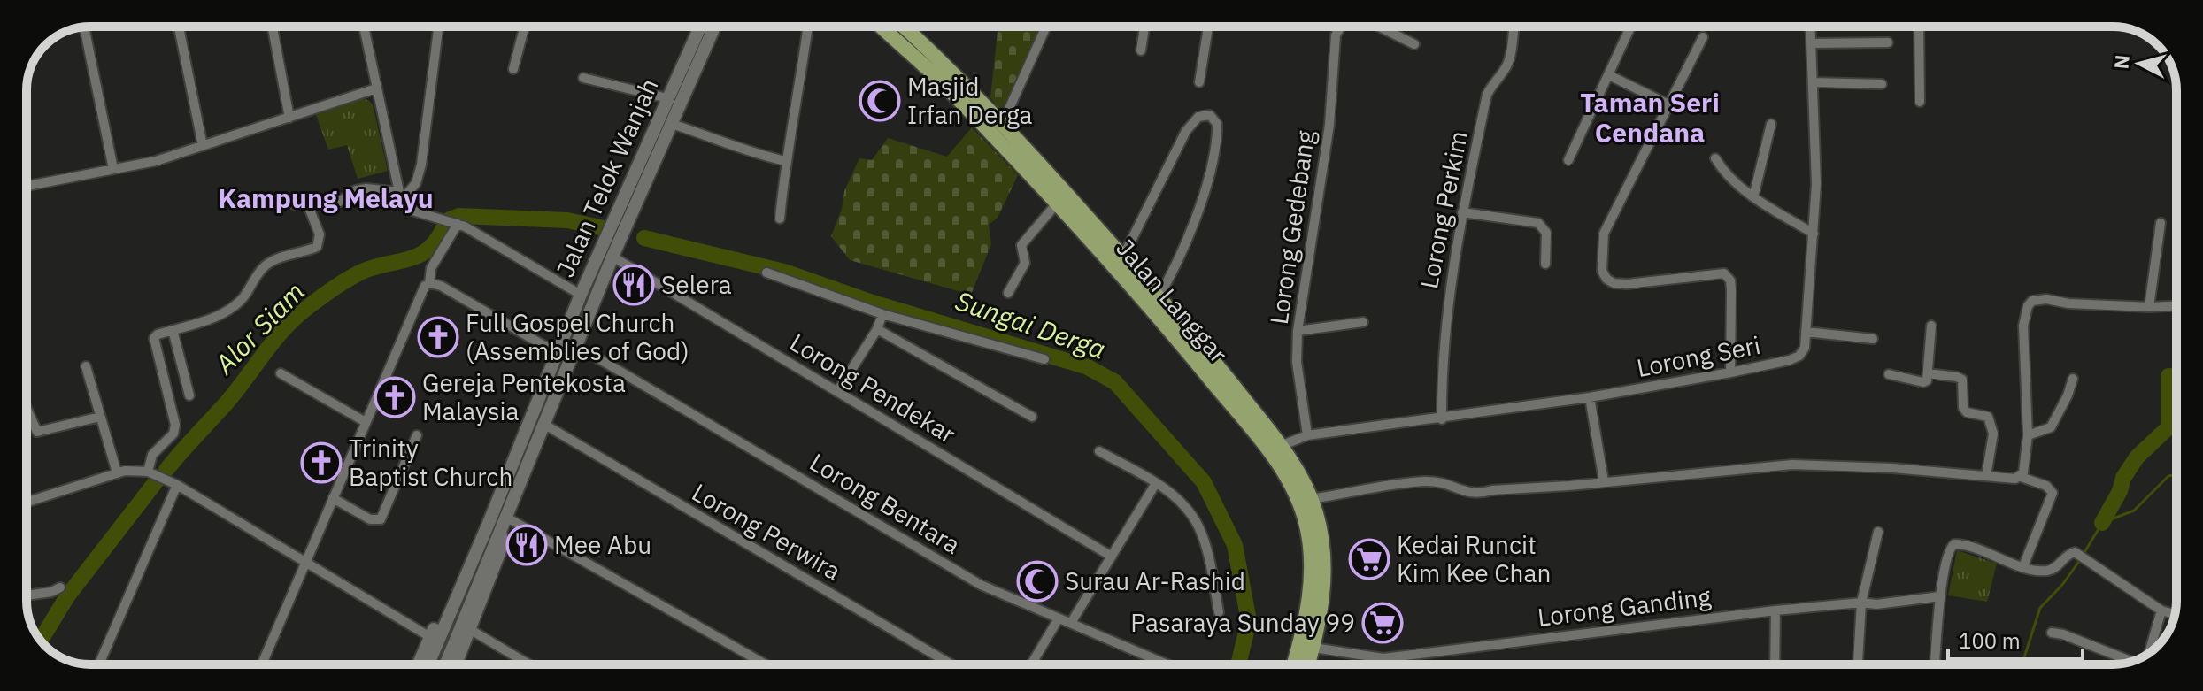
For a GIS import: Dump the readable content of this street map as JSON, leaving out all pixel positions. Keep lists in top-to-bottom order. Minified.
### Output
{"streets":{"main road":["Jalan Telok Wanjah","Jalan Langgar"],"street":["Lorong Perkim","Lorong Gedebang","Lorong Seri","Lorong Pendekar","Lorong Bentara","Lorong Perwira","Lorong Ganding"]},"crossings":[["Jalan Telok Wanjah","Lorong Pendekar"],["Jalan Telok Wanjah","Lorong Bentara"],["Jalan Telok Wanjah","Lorong Perwira"],["Lorong Perkim","Lorong Seri"],["Lorong Gedebang","Lorong Seri"],["Jalan Langgar","Lorong Seri"],["Jalan Langgar","Lorong Ganding"]],"districts":["Taman Seri Cendana","Kampung Melayu"],"water":["Sungai Derga","Alor Siam"],"places":{"mosque":["Masjid Irfan Derga","Surau Ar-Rashid"],"restaurant":["Selera","Mee Abu"],"church":["Full Gospel Church (Assemblies of God)","Gereja Pentekosta Malaysia","Trinity Baptist Church"],"supermarket":["Kedai Runcit Kim Kee Chan","Pasaraya Sunday 99"]},"scale_bar":"100 m","north":"left"}
